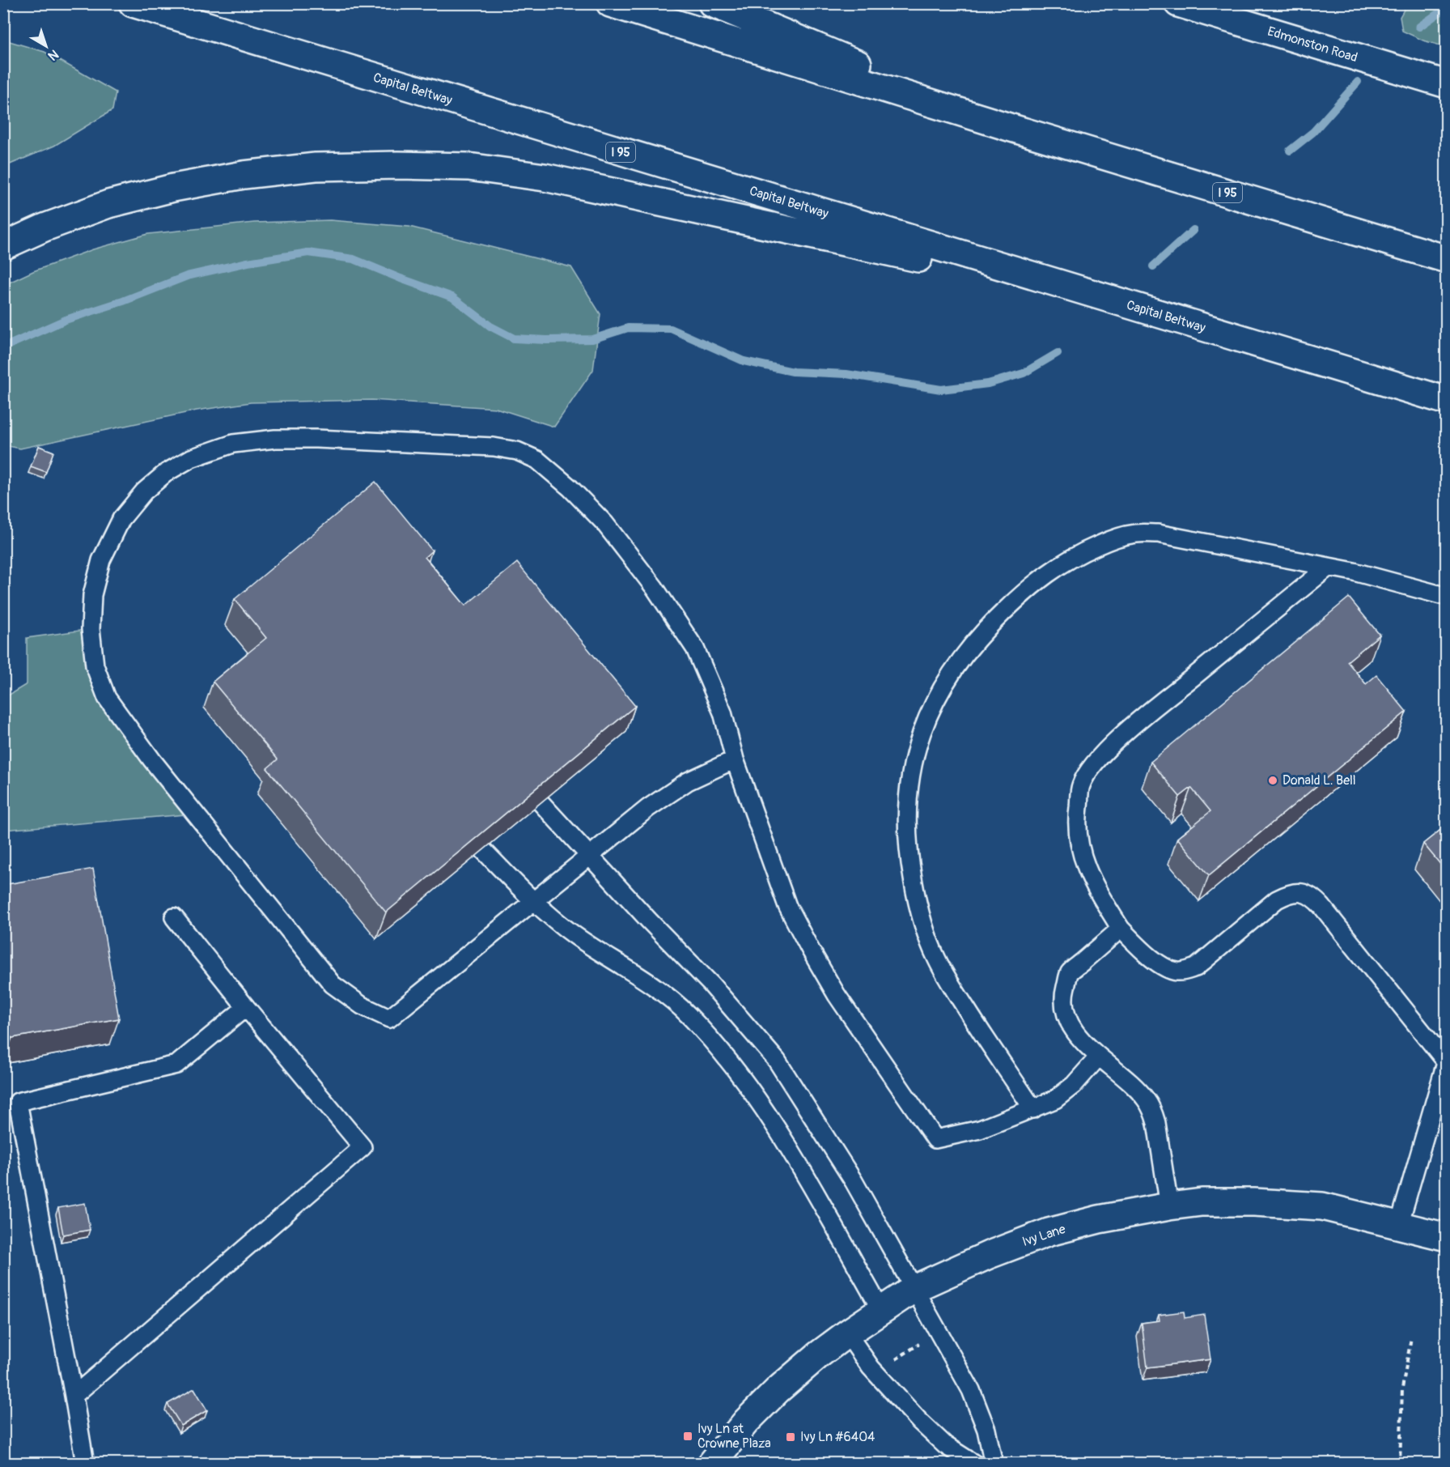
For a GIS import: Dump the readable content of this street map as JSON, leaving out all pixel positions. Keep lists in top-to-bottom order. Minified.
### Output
{"streets":{"main road":["Edmonston Road","Capital Beltway","I 95","Ivy Lane"]},"places":{"other":["Donald L. Bell"],"transit":["Ivy Ln at Crowne Plaza","Ivy Ln #6404"]},"north":"bottom right"}
